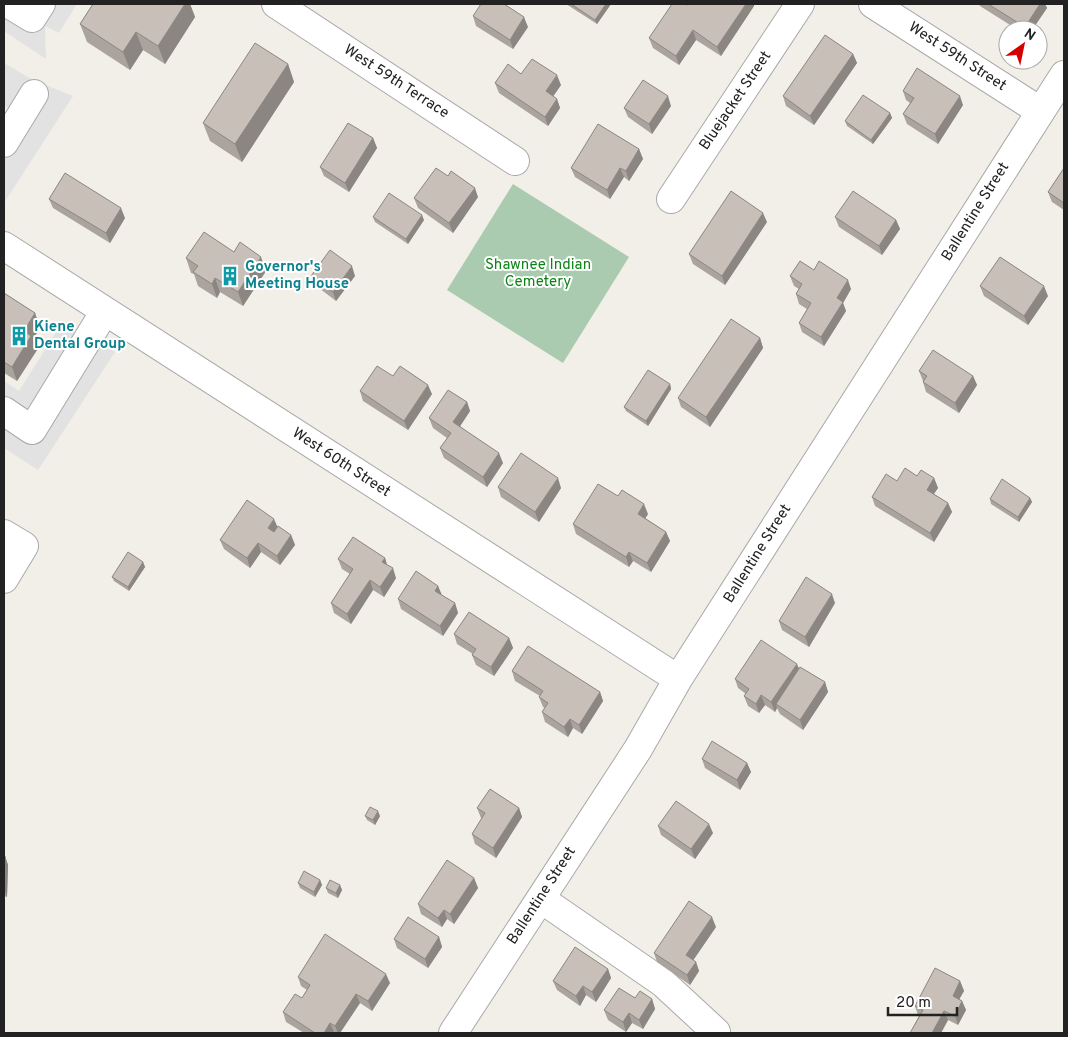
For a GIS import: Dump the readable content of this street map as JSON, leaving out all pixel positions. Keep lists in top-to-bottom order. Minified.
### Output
{"streets":{"street":["West 59th Street","West 59th Terrace","Bluejacket Street","Ballentine Street","West 60th Street"]},"crossings":[["West 59th Street","Ballentine Street"],["Ballentine Street","West 60th Street"]],"parks":["Shawnee Indian Cemetery"],"places":{"building":["Governor's Meeting House","Kiene Dental Group"]},"scale_bar":"20 m","north":"top right"}
